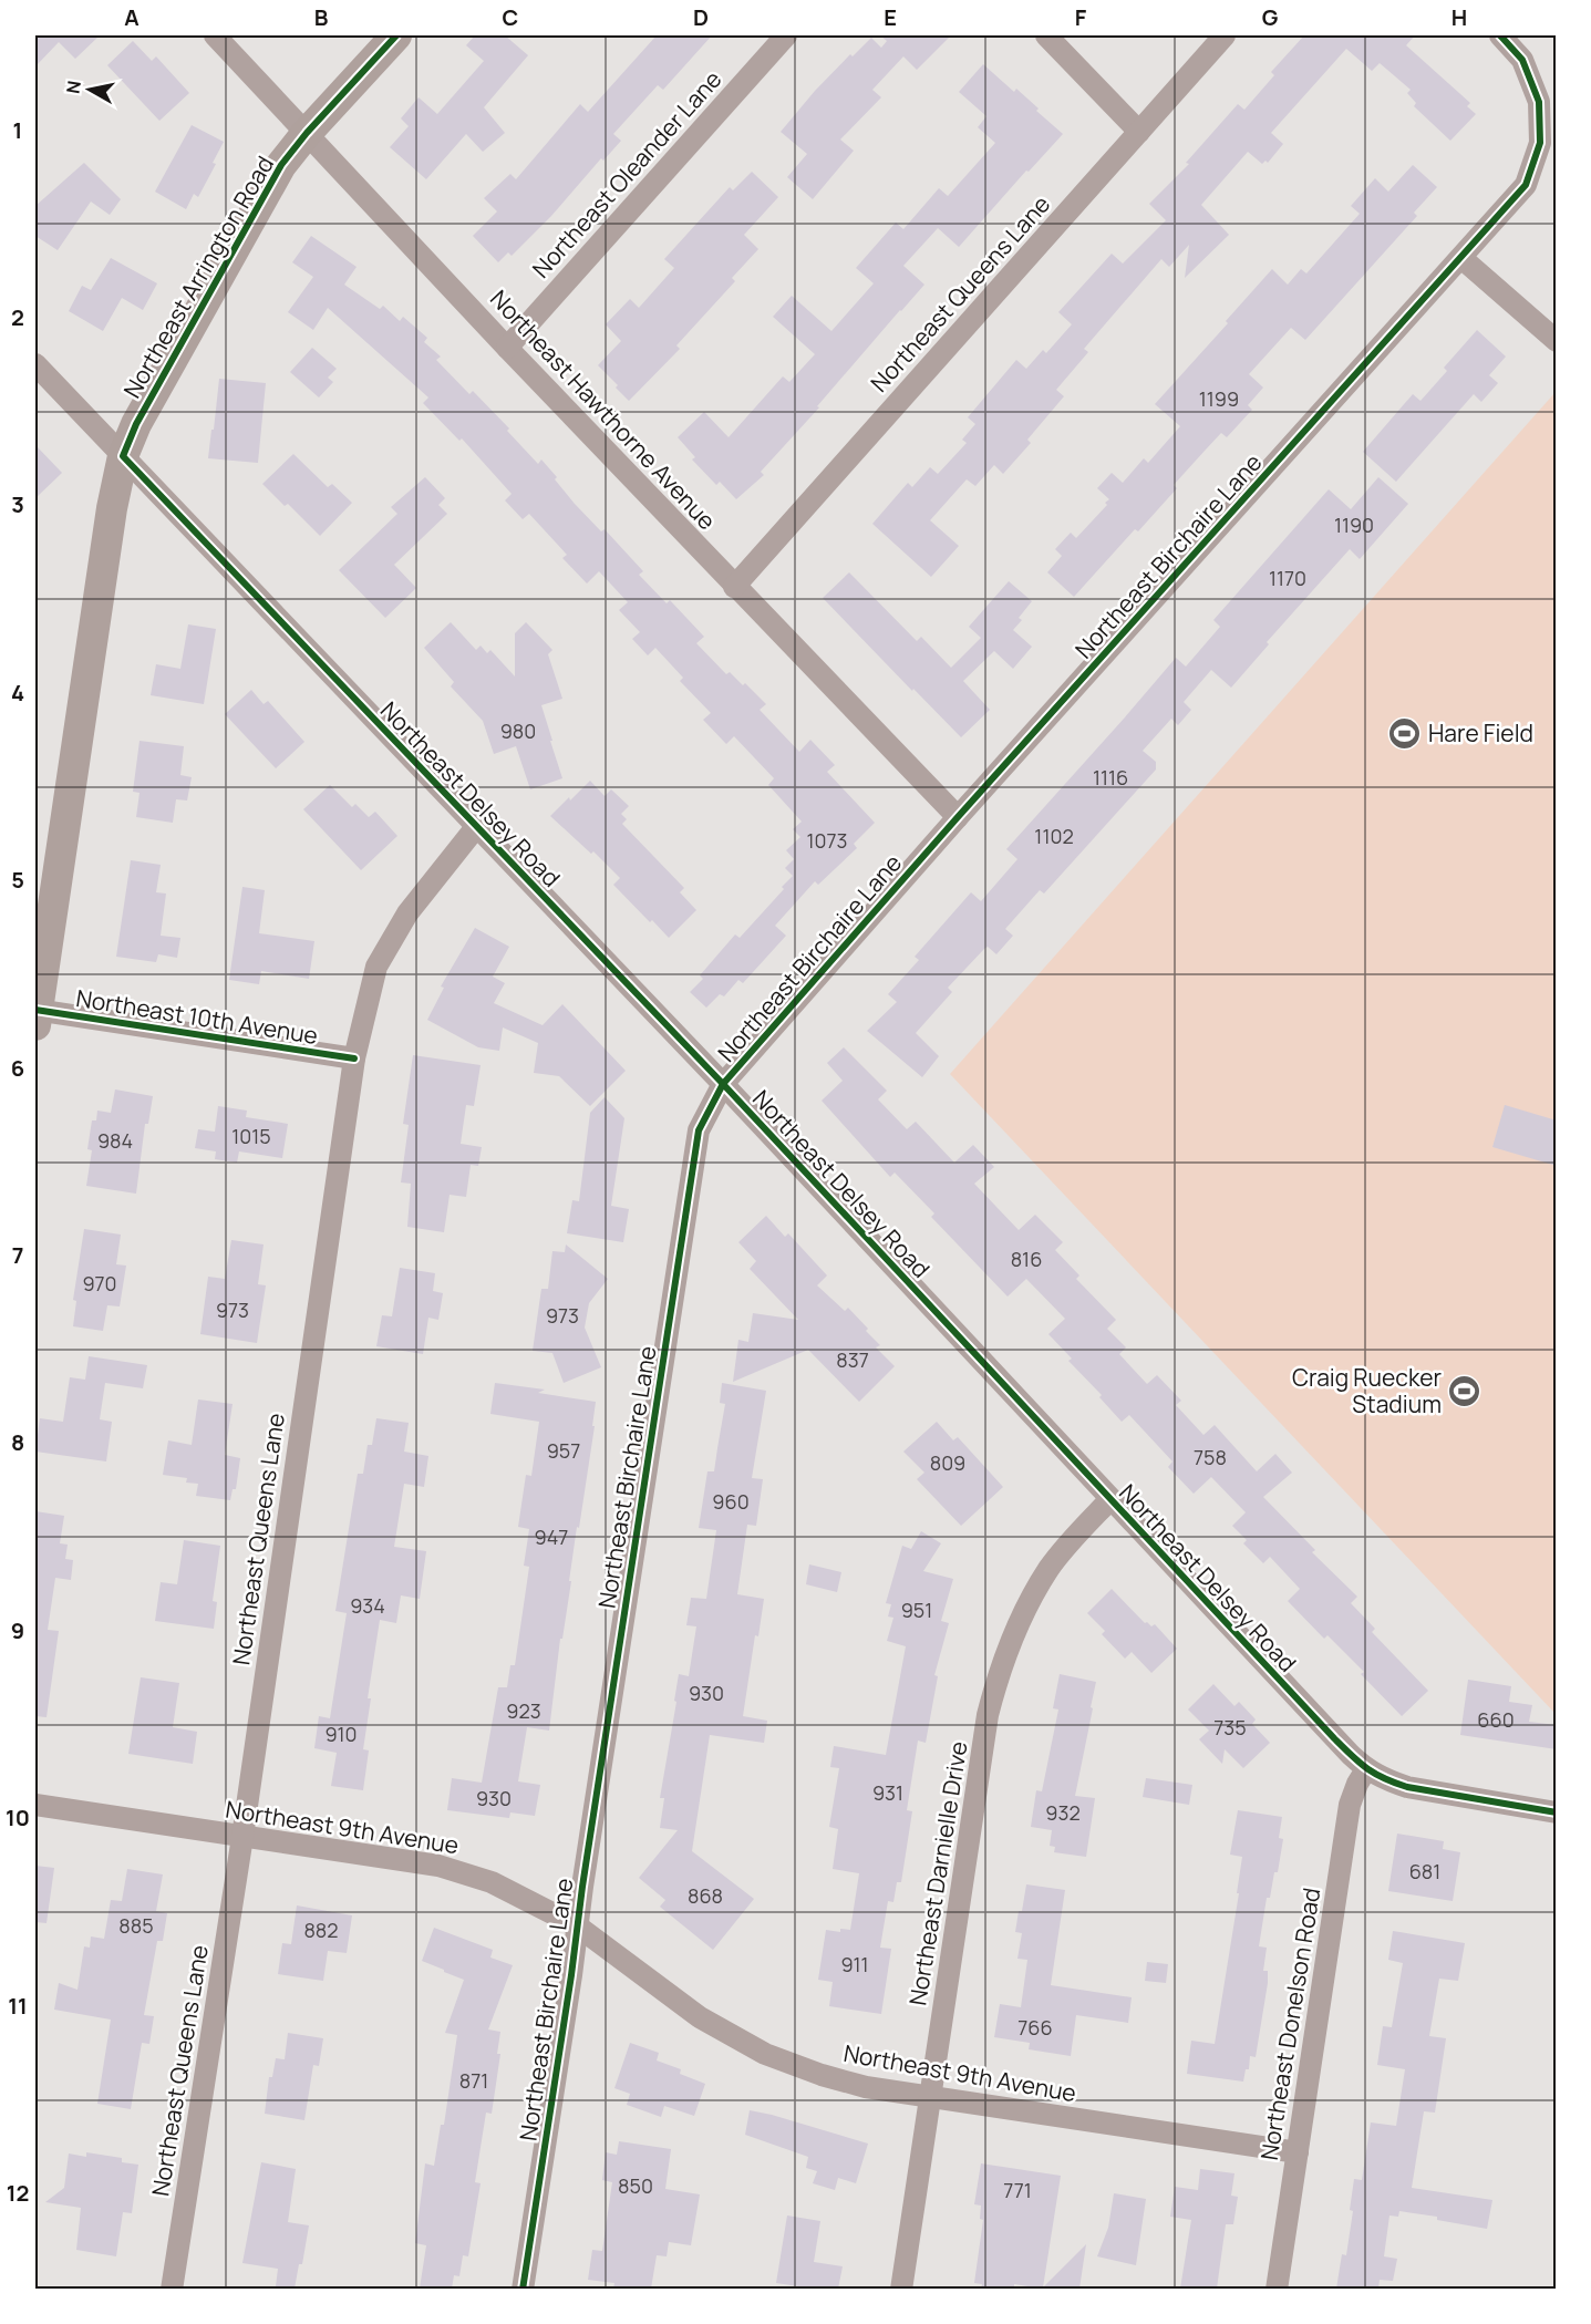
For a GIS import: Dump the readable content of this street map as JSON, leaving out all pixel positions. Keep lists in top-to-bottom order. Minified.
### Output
{"streets":{"street":["Northeast Oleander Lane","Northeast Arrington Road","Northeast Queens Lane","Northeast Hawthorne Avenue","Northeast Birchaire Lane","Northeast Delsey Road","Northeast 10th Avenue","Northeast 9th Avenue","Northeast Darnielle Drive","Northeast Donelson Road"]},"crossings":[["Northeast Oleander Lane","Northeast Hawthorne Avenue"],["Northeast Arrington Road","Northeast Hawthorne Avenue"],["Northeast Arrington Road","Northeast Delsey Road"],["Northeast Arrington Road","Northeast 10th Avenue"],["Northeast Queens Lane","Northeast Hawthorne Avenue"],["Northeast Queens Lane","Northeast Delsey Road"],["Northeast Queens Lane","Northeast 10th Avenue"],["Northeast Queens Lane","Northeast 9th Avenue"],["Northeast Hawthorne Avenue","Northeast Birchaire Lane"],["Northeast Birchaire Lane","Northeast Delsey Road"],["Northeast Birchaire Lane","Northeast 9th Avenue"],["Northeast Delsey Road","Northeast Darnielle Drive"],["Northeast Delsey Road","Northeast Donelson Road"],["Northeast 9th Avenue","Northeast Darnielle Drive"],["Northeast 9th Avenue","Northeast Donelson Road"]],"places":{"sports":["Hare Field","Craig Ruecker Stadium"]},"house_numbers":["1199","1190","1170","980","1116","1102","1073","1015","984","816","970","973","973","837","957","758","809","960","947","934","951","930","923","660","735","910","931","930","932","681","868","885","882","911","766","871","850","771"],"north":"left","grid":{"columns":["A","B","C","D","E","F","G","H"],"rows":["1","2","3","4","5","6","7","8","9","10","11","12"]}}
